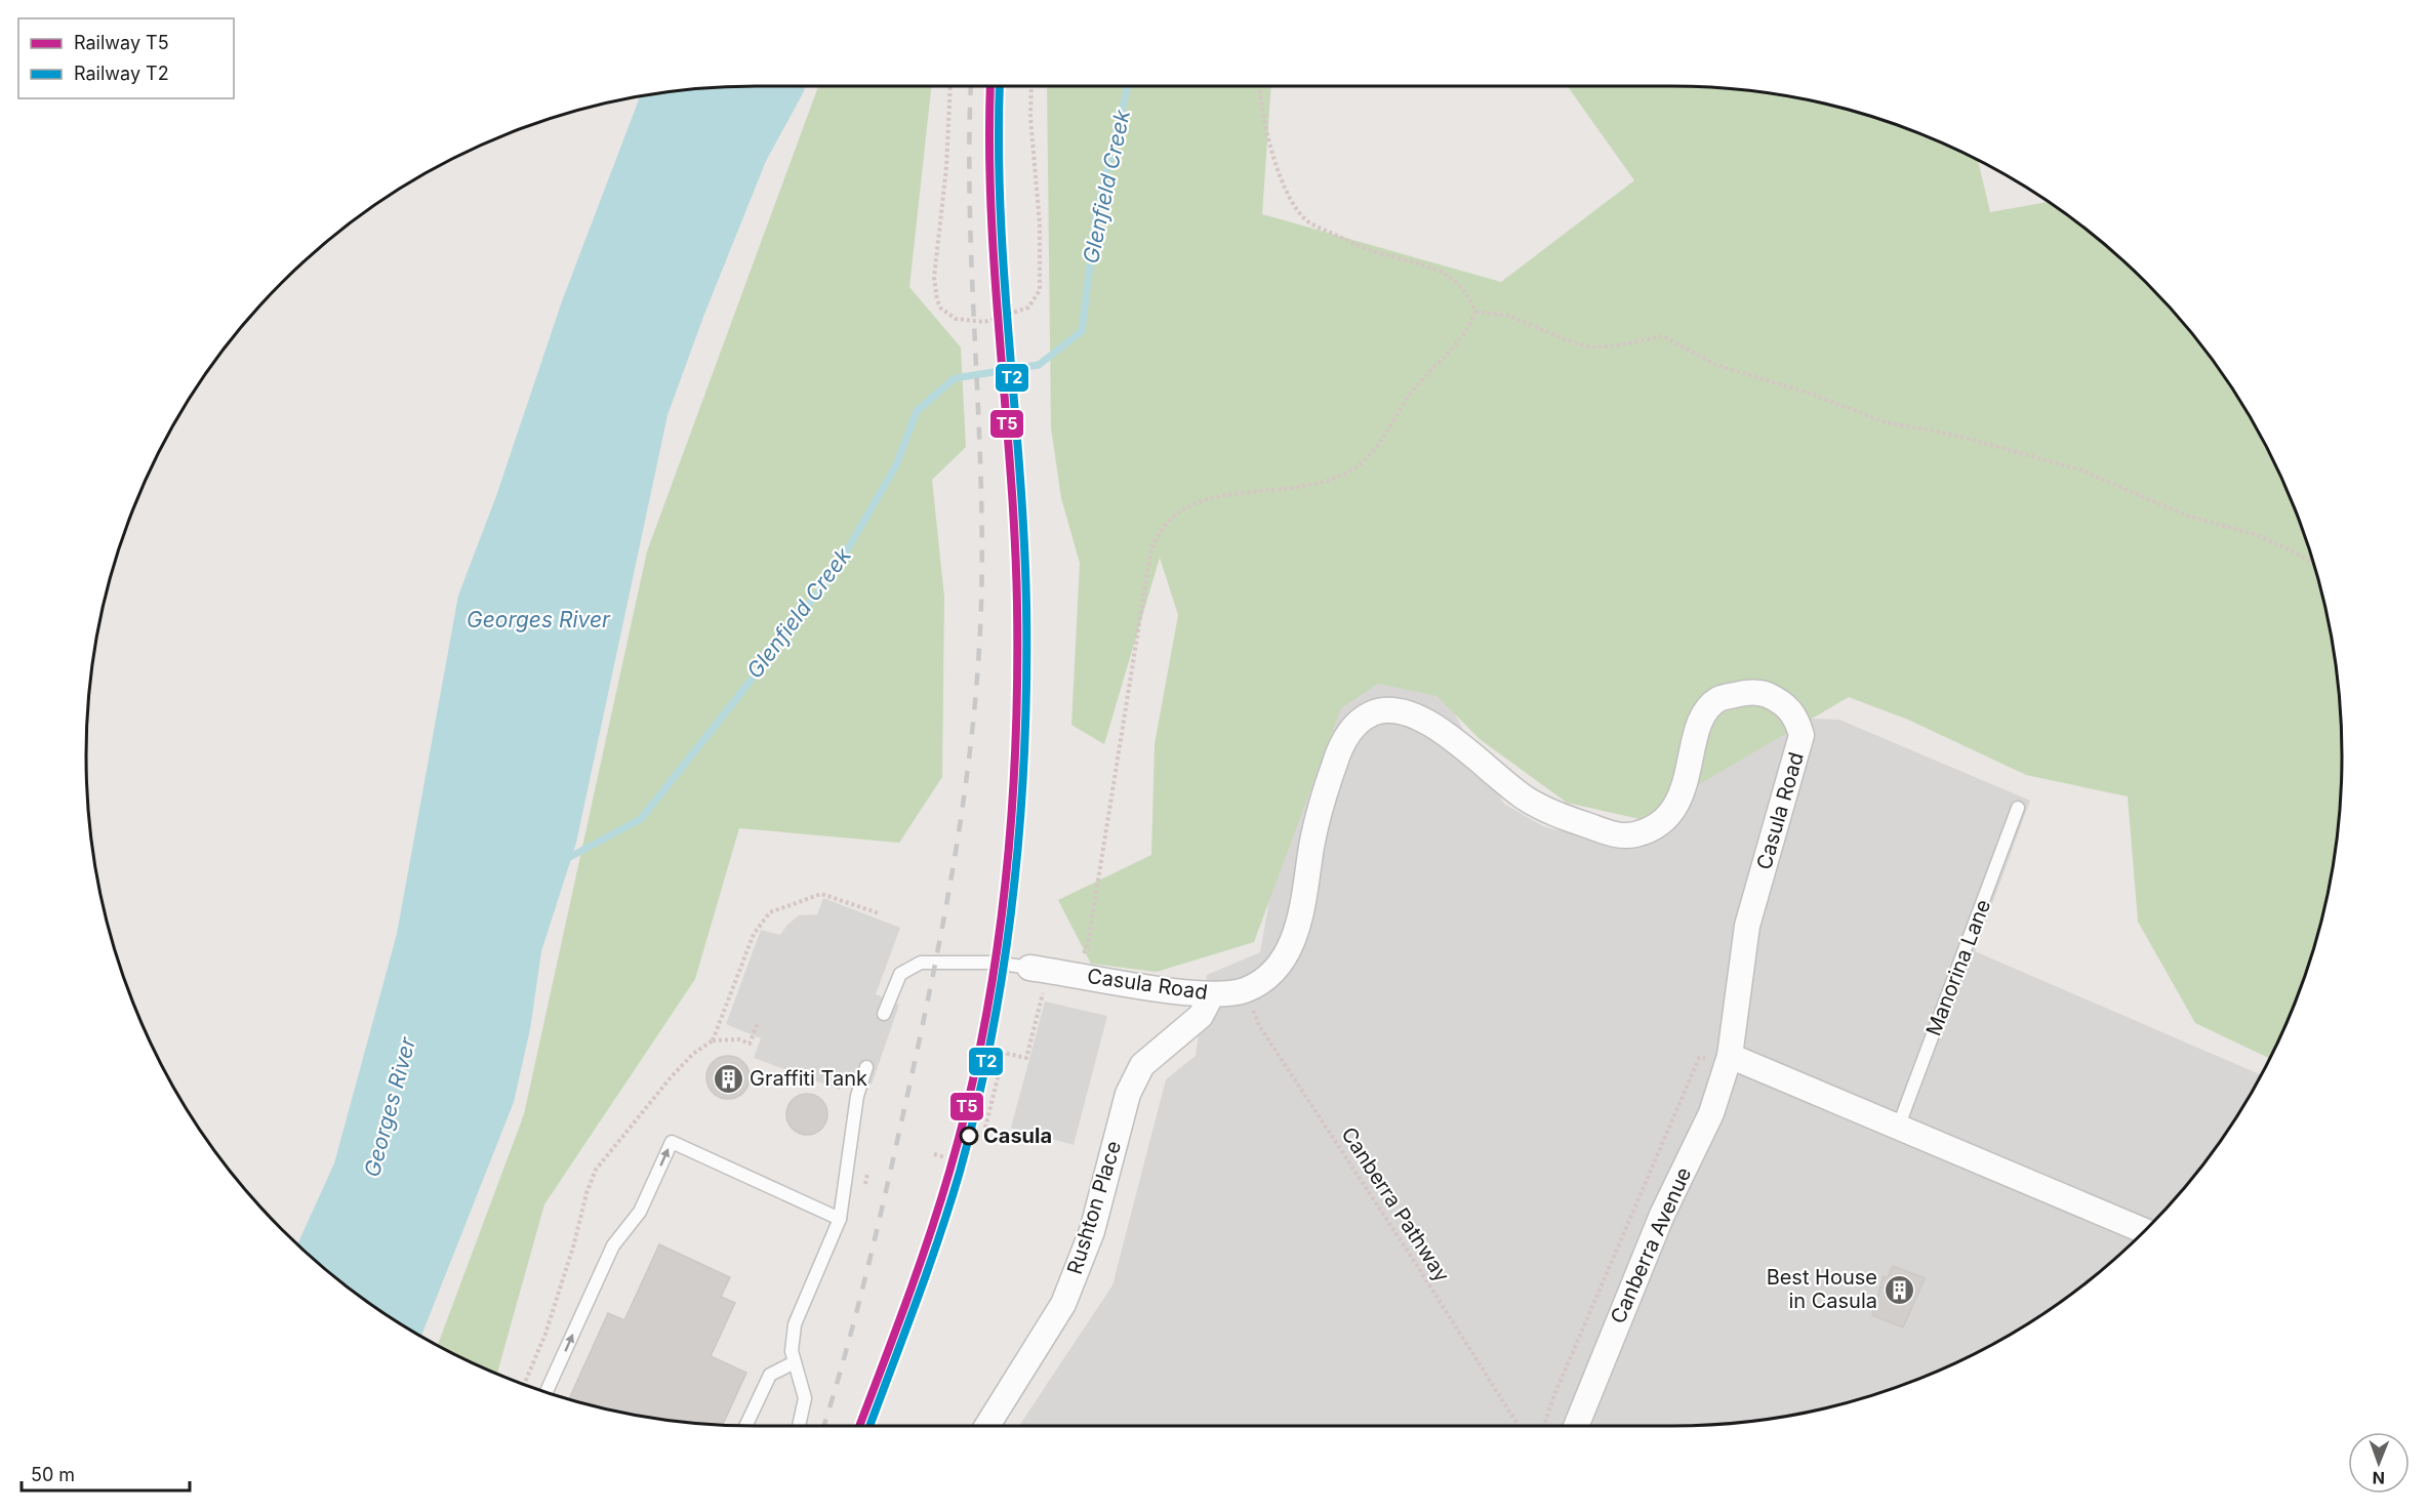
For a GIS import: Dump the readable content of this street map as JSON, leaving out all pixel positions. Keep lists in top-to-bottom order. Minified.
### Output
{"streets":{"street":["Casula Road","Rushton Place","Canberra Avenue"],"lane":["Manorina Lane"],"path":["Canberra Pathway"]},"crossings":[["Casula Road","Canberra Pathway"],["Casula Road","Rushton Place"],["Casula Road","Canberra Avenue"]],"water":["Glenfield Creek","Georges River"],"places":{"building":["Graffiti Tank","Best House in Casula"],"other":["Casula"]},"lines":["rail line T5","rail line T2"],"legend":["Railway T5","Railway T2"],"scale_bar":"50 m","north":"bottom"}
